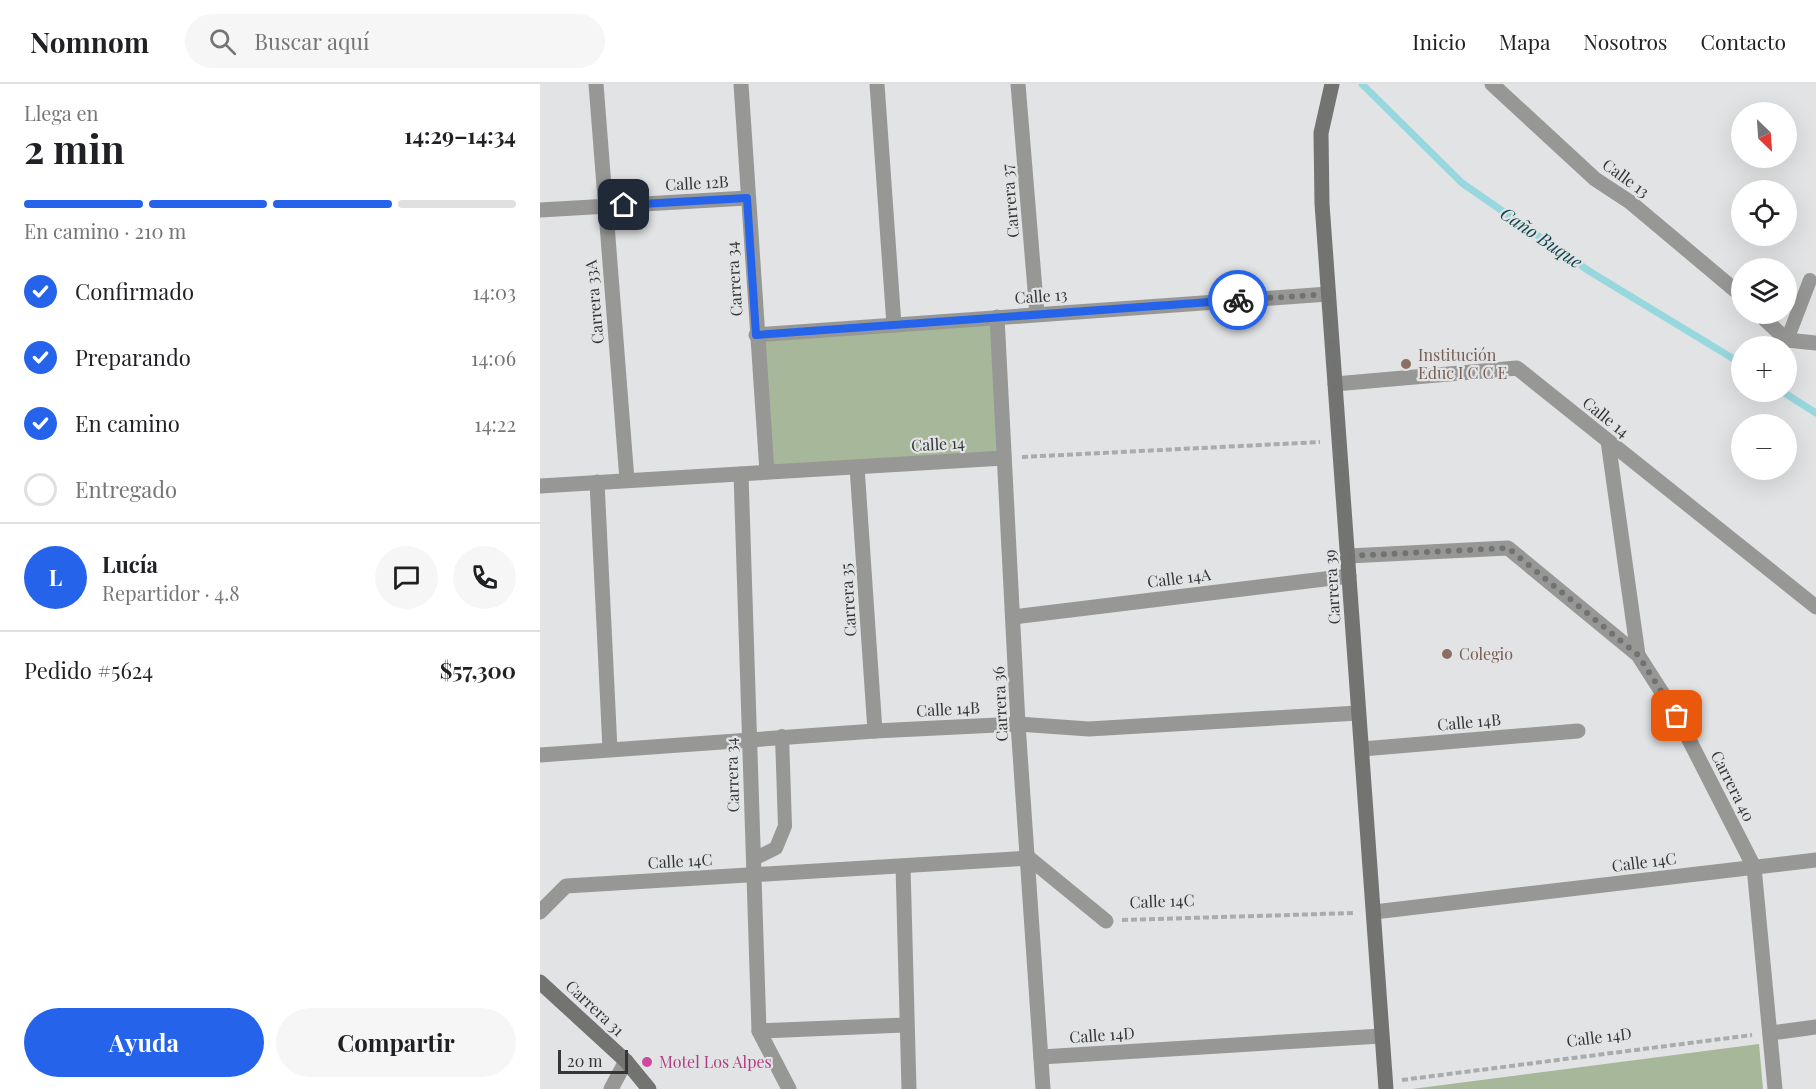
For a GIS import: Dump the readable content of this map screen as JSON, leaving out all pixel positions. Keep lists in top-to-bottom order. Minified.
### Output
{"streets":{"street":["Calle 13","Calle 12B","Carrera 37","Carrera 34","Carrera 33A","Calle 14","Calle 14A","Carrera 39","Carrera 35","Carrera 36","Calle 14B","Carrera 40","Calle 14C","Carrera 31","Calle 14D"]},"crossings":[["Calle 13","Carrera 37"],["Calle 13","Carrera 34"],["Calle 13","Carrera 39"],["Calle 13","Carrera 36"],["Calle 12B","Carrera 34"],["Calle 12B","Carrera 33A"],["Carrera 34","Calle 14"],["Carrera 34","Calle 14B"],["Carrera 34","Calle 14C"],["Carrera 33A","Calle 14"],["Calle 14","Carrera 39"],["Calle 14","Carrera 35"],["Calle 14","Carrera 36"],["Calle 14","Carrera 40"],["Calle 14A","Carrera 39"],["Calle 14A","Carrera 36"],["Carrera 39","Calle 14B"],["Carrera 39","Calle 14C"],["Carrera 39","Calle 14D"],["Carrera 35","Calle 14B"],["Carrera 36","Calle 14B"],["Carrera 36","Calle 14C"],["Carrera 36","Calle 14D"],["Carrera 40","Calle 14C"],["Carrera 40","Calle 14D"]],"water":["Caño Buque"],"places":["Institución Educ I C C E","Colegio","Motel Los Alpes"],"scale_bar":"20 m","north":"bottom right","page":{"header":"Nomnom","search":"Buscar aquí","nav":["Inicio","Mapa","Nosotros","Contacto"],"heading":["2 min","Llega en","14:29–14:34"],"panel":["Lucía","Repartidor · 4.8","Pedido #5624","$57,300"],"map_buttons":["+","−"],"bar":"En camino · 210 m","list":[["Confirmado","14:03"],["Preparando","14:06"],["En camino","14:22"],"Entregado"],"round":"L","buttons":["Ayuda","Compartir"],"scale":"20 m"}}
